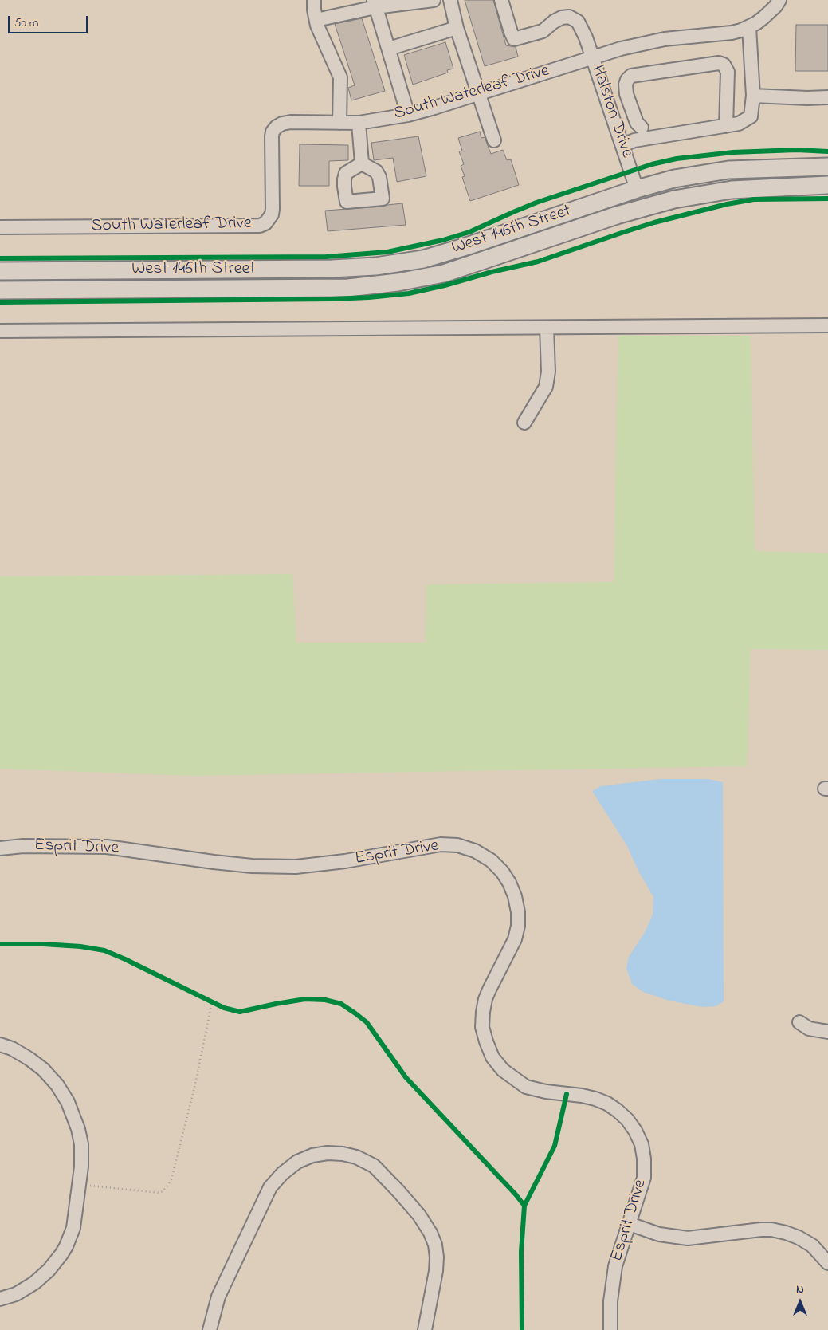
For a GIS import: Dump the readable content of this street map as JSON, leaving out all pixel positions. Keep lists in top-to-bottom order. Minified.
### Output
{"streets":{"main road":["West 146th Street"],"street":["South Waterleaf Drive","Halston Drive","Esprit Drive"]},"crossings":[["South Waterleaf Drive","Halston Drive"],["Halston Drive","West 146th Street"]],"scale_bar":"50 m","north":"top"}
